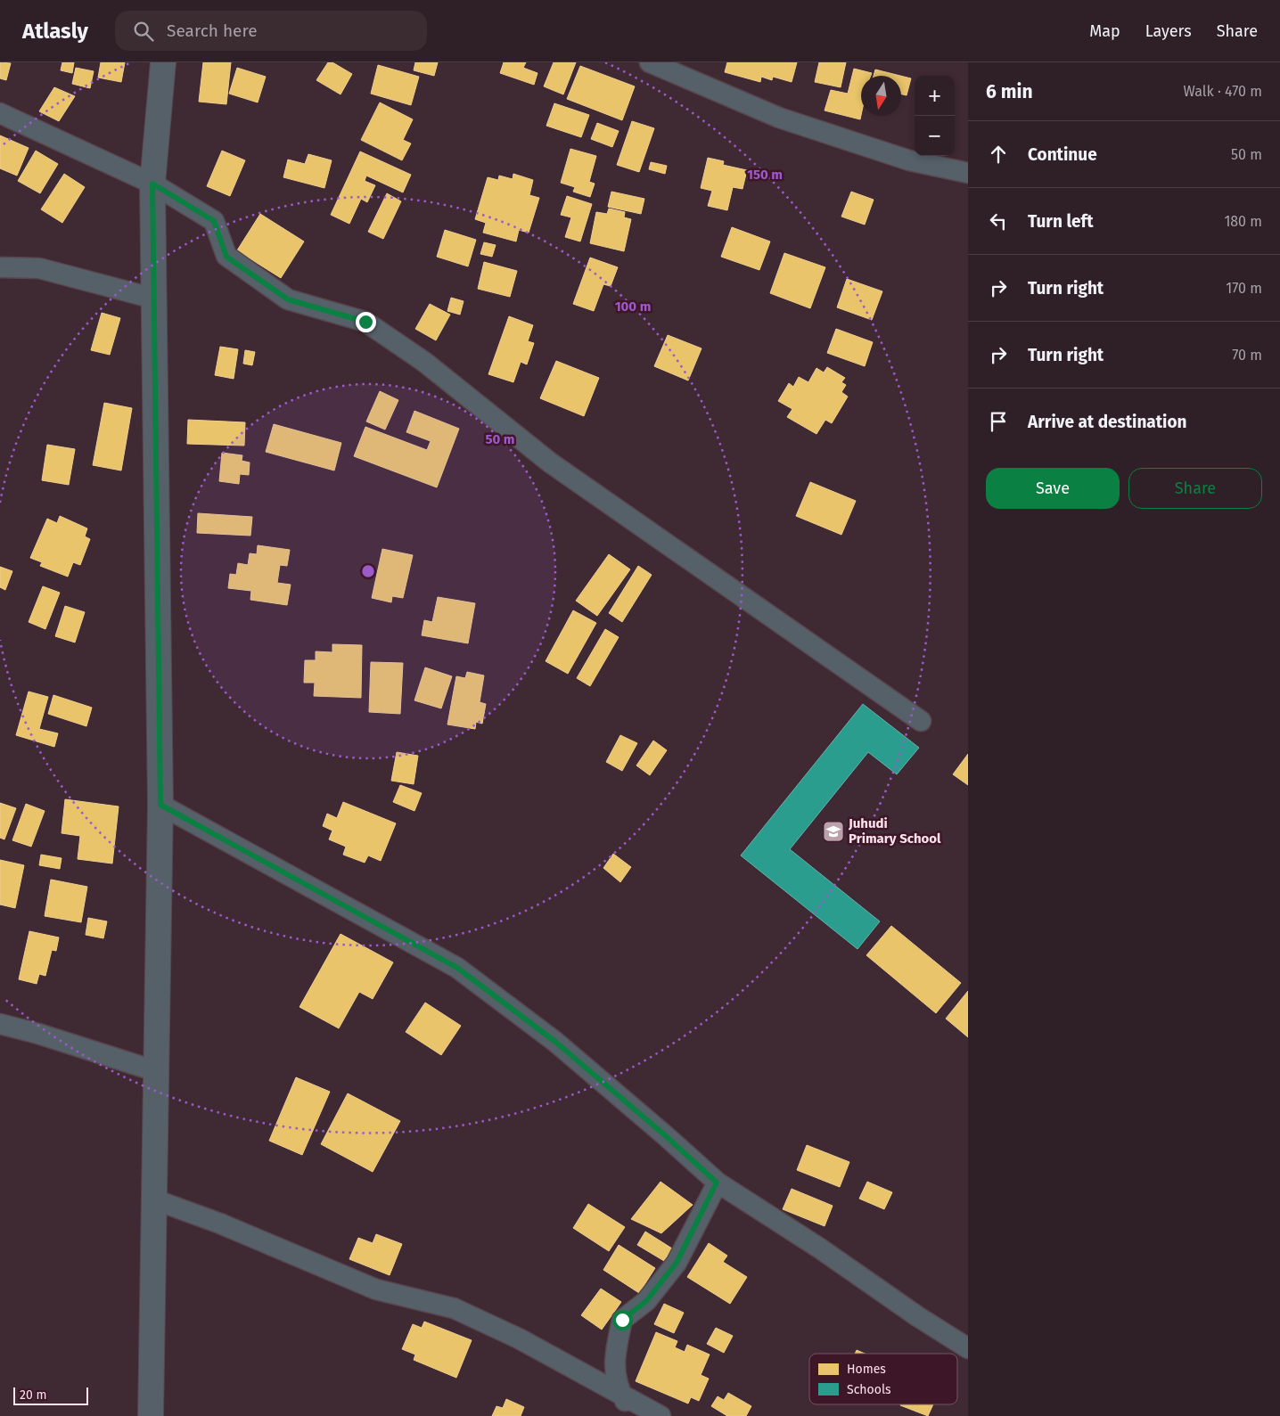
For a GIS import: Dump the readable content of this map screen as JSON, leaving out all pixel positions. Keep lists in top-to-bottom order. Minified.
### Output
{"places":{"school or university":["Juhudi Primary School"]},"legend":["Homes","Schools"],"scale_bar":"20 m","north":"bottom","page":{"header":"Atlasly","search":"Search here","nav":["Map","Layers","Share"],"heading":["6 min","Walk · 470 m"],"map_buttons":["+","−"],"list":[["Continue","50 m"],["Turn left","180 m"],["Turn right","170 m"],["Turn right","70 m"],"Arrive at destination"],"buttons":["Save","Share"],"scale":"20 m"},"rings":["150 m","100 m","50 m"]}
